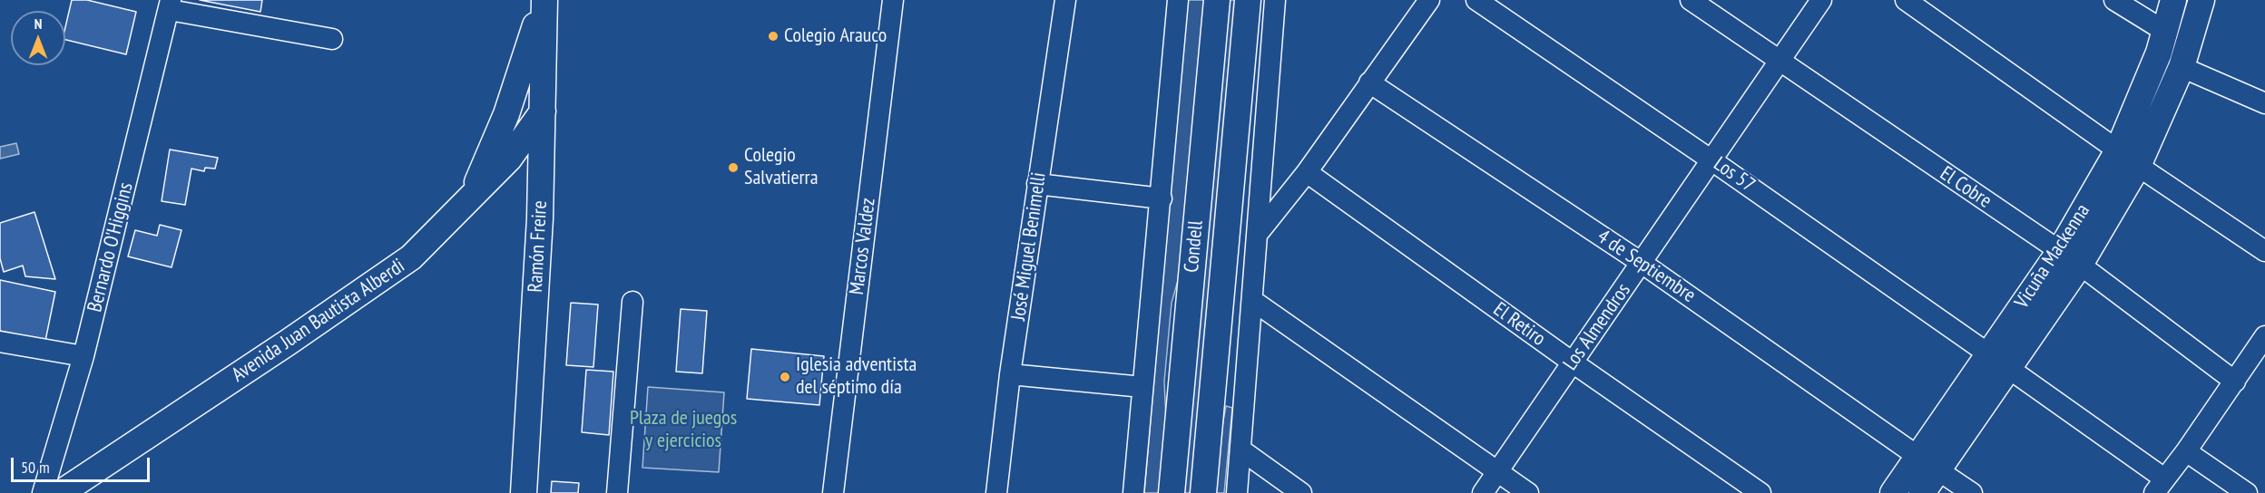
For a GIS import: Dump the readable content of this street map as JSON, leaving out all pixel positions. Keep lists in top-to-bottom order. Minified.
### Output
{"streets":{"main road":["Ramón Freire","Condell","Vicuña Mackenna","Avenida Juan Bautista Alberdi"],"street":["Los 57","El Cobre","Marcos Valdez","José Miguel Benimelli","Bernardo O'Higgins","4 de Septiembre","El Retiro","Los Almendros"]},"crossings":[["Los 57","Vicuña Mackenna"],["Los 57","Los Almendros"],["El Cobre","Vicuña Mackenna"],["El Cobre","Los Almendros"],["Ramón Freire","Avenida Juan Bautista Alberdi"],["Vicuña Mackenna","4 de Septiembre"],["4 de Septiembre","Los Almendros"],["El Retiro","Los Almendros"]],"parks":["Plaza de juegos y ejercicios"],"places":["Colegio Arauco","Colegio Salvatierra","Iglesia adventista del séptimo día"],"scale_bar":"50 m","north":"top"}
